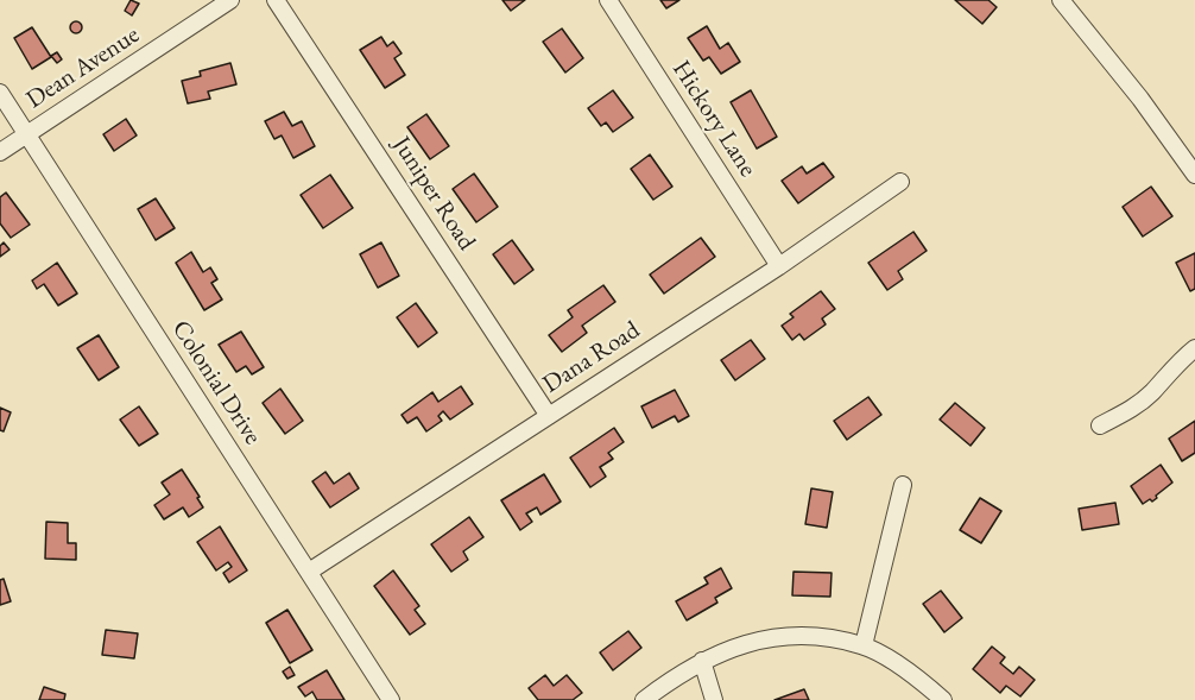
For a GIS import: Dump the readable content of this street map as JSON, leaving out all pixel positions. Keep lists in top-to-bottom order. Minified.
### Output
{"streets":{"street":["Dean Avenue","Hickory Lane","Juniper Road","Dana Road","Colonial Drive"]},"crossings":[["Dean Avenue","Colonial Drive"],["Hickory Lane","Dana Road"],["Juniper Road","Dana Road"],["Dana Road","Colonial Drive"]]}
